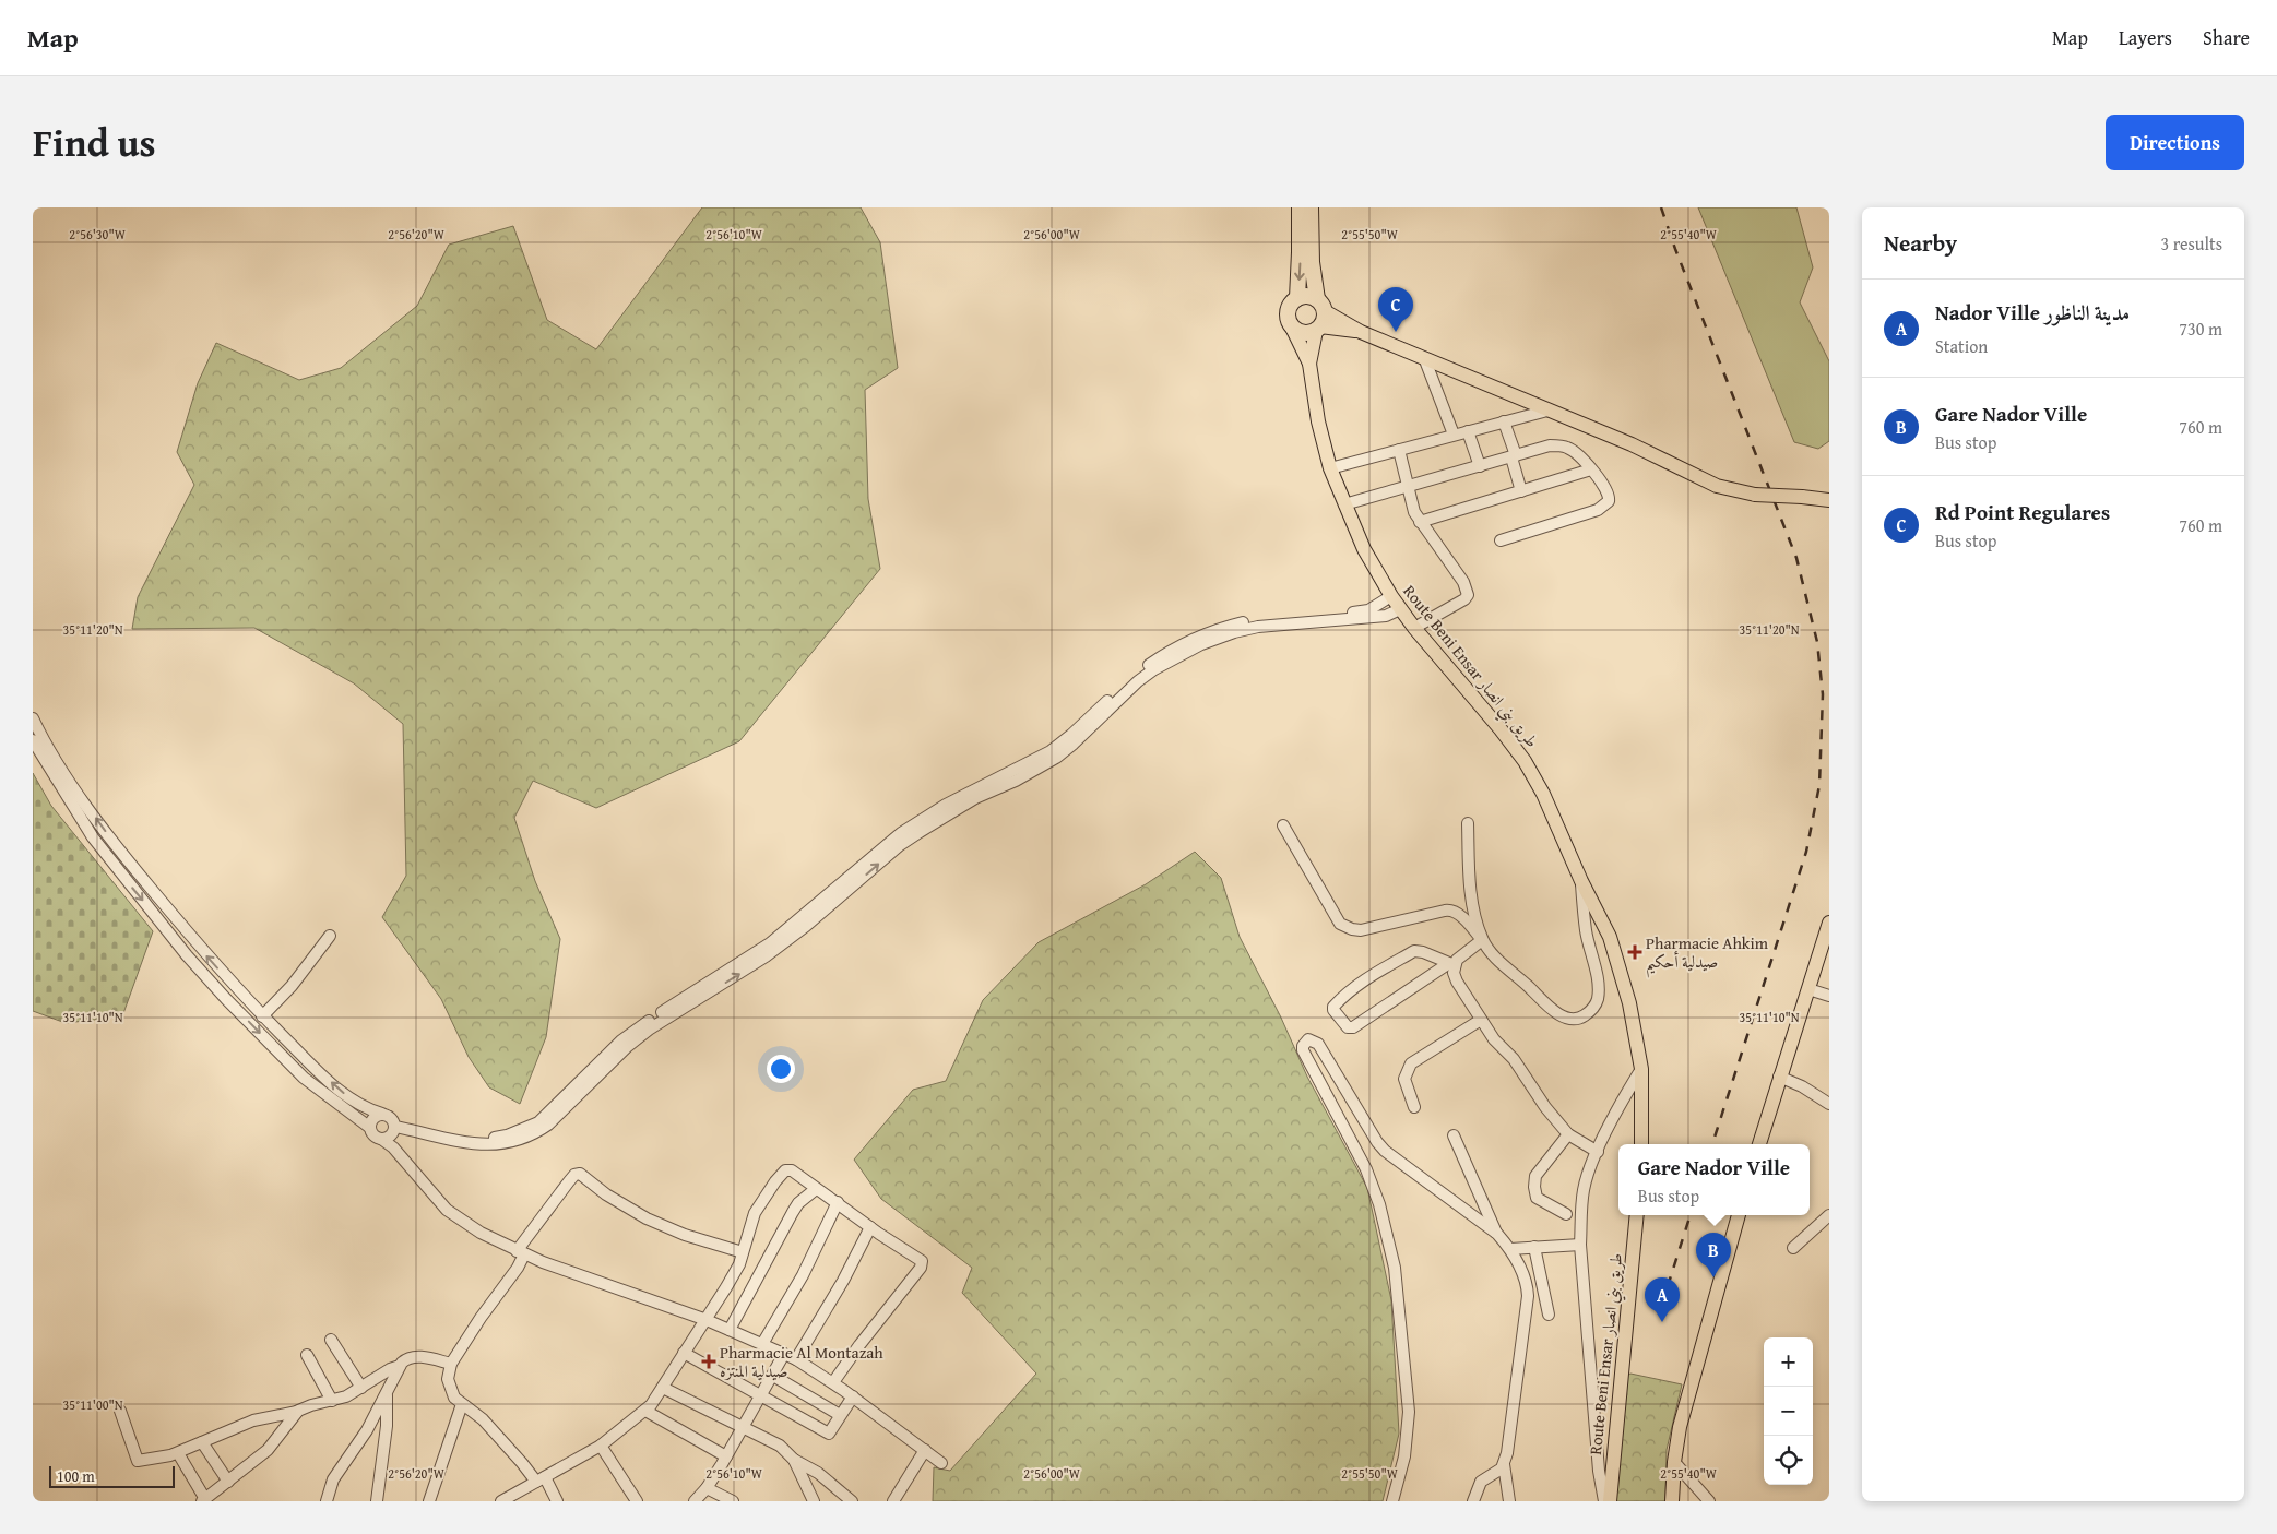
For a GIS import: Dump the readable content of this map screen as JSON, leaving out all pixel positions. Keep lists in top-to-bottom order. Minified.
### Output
{"streets":{"main road":["Route Beni Ensar طريق بني انصار"]},"places":{"health":["Pharmacie Ahkim صيدلية أحكيم","Pharmacie Al Montazah صيدلية المنتزه"]},"scale_bar":"100 m","page":{"header":"Map","nav":["Map","Layers","Share"],"title":"Find us","buttons":"Directions","heading":["Nearby","3 results"],"list":[{"mark":"A","name":"Nador Ville مدينة الناظور","note":"Station","value":"730 m"},{"mark":"B","name":"Gare Nador Ville","note":"Bus stop","value":"760 m"},{"mark":"C","name":"Rd Point Regulares","note":"Bus stop","value":"760 m"}],"pins":["C","B","A"],"popup":["Gare Nador Ville","Bus stop"],"map_buttons":["+","−"],"scale":"100 m"},"coordinates":["2°56'30\"W","2°56'20\"W","2°56'10\"W","2°56'00\"W","2°55'50\"W","2°55'40\"W","35°11'20\"N","35°11'10\"N","35°11'00\"N"]}
